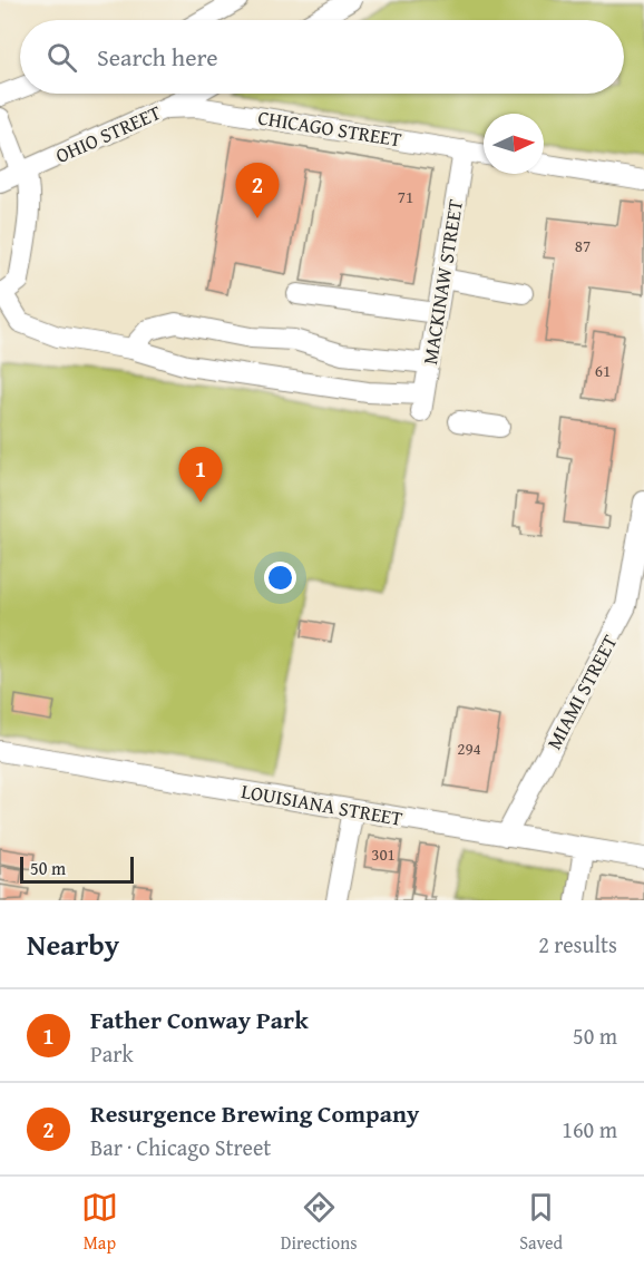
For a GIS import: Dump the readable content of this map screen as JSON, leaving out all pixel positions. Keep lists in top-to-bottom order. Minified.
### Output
{"streets":{"street":["CHICAGO STREET","OHIO STREET","MACKINAW STREET","MIAMI STREET","LOUISIANA STREET"]},"crossings":[["CHICAGO STREET","OHIO STREET"],["CHICAGO STREET","MACKINAW STREET"],["MIAMI STREET","LOUISIANA STREET"]],"house_numbers":["71","87","61","294","301"],"scale_bar":"50 m","north":"right","page":{"search":"Search here","pins":["2","1"],"scale":"50 m","heading":["Nearby","2 results"],"list":[{"mark":"1","name":"Father Conway Park","note":"Park","value":"50 m"},{"mark":"2","name":"Resurgence Brewing Company","note":"Bar · Chicago Street","value":"160 m"}],"nav":["Map","Directions","Saved"]}}
